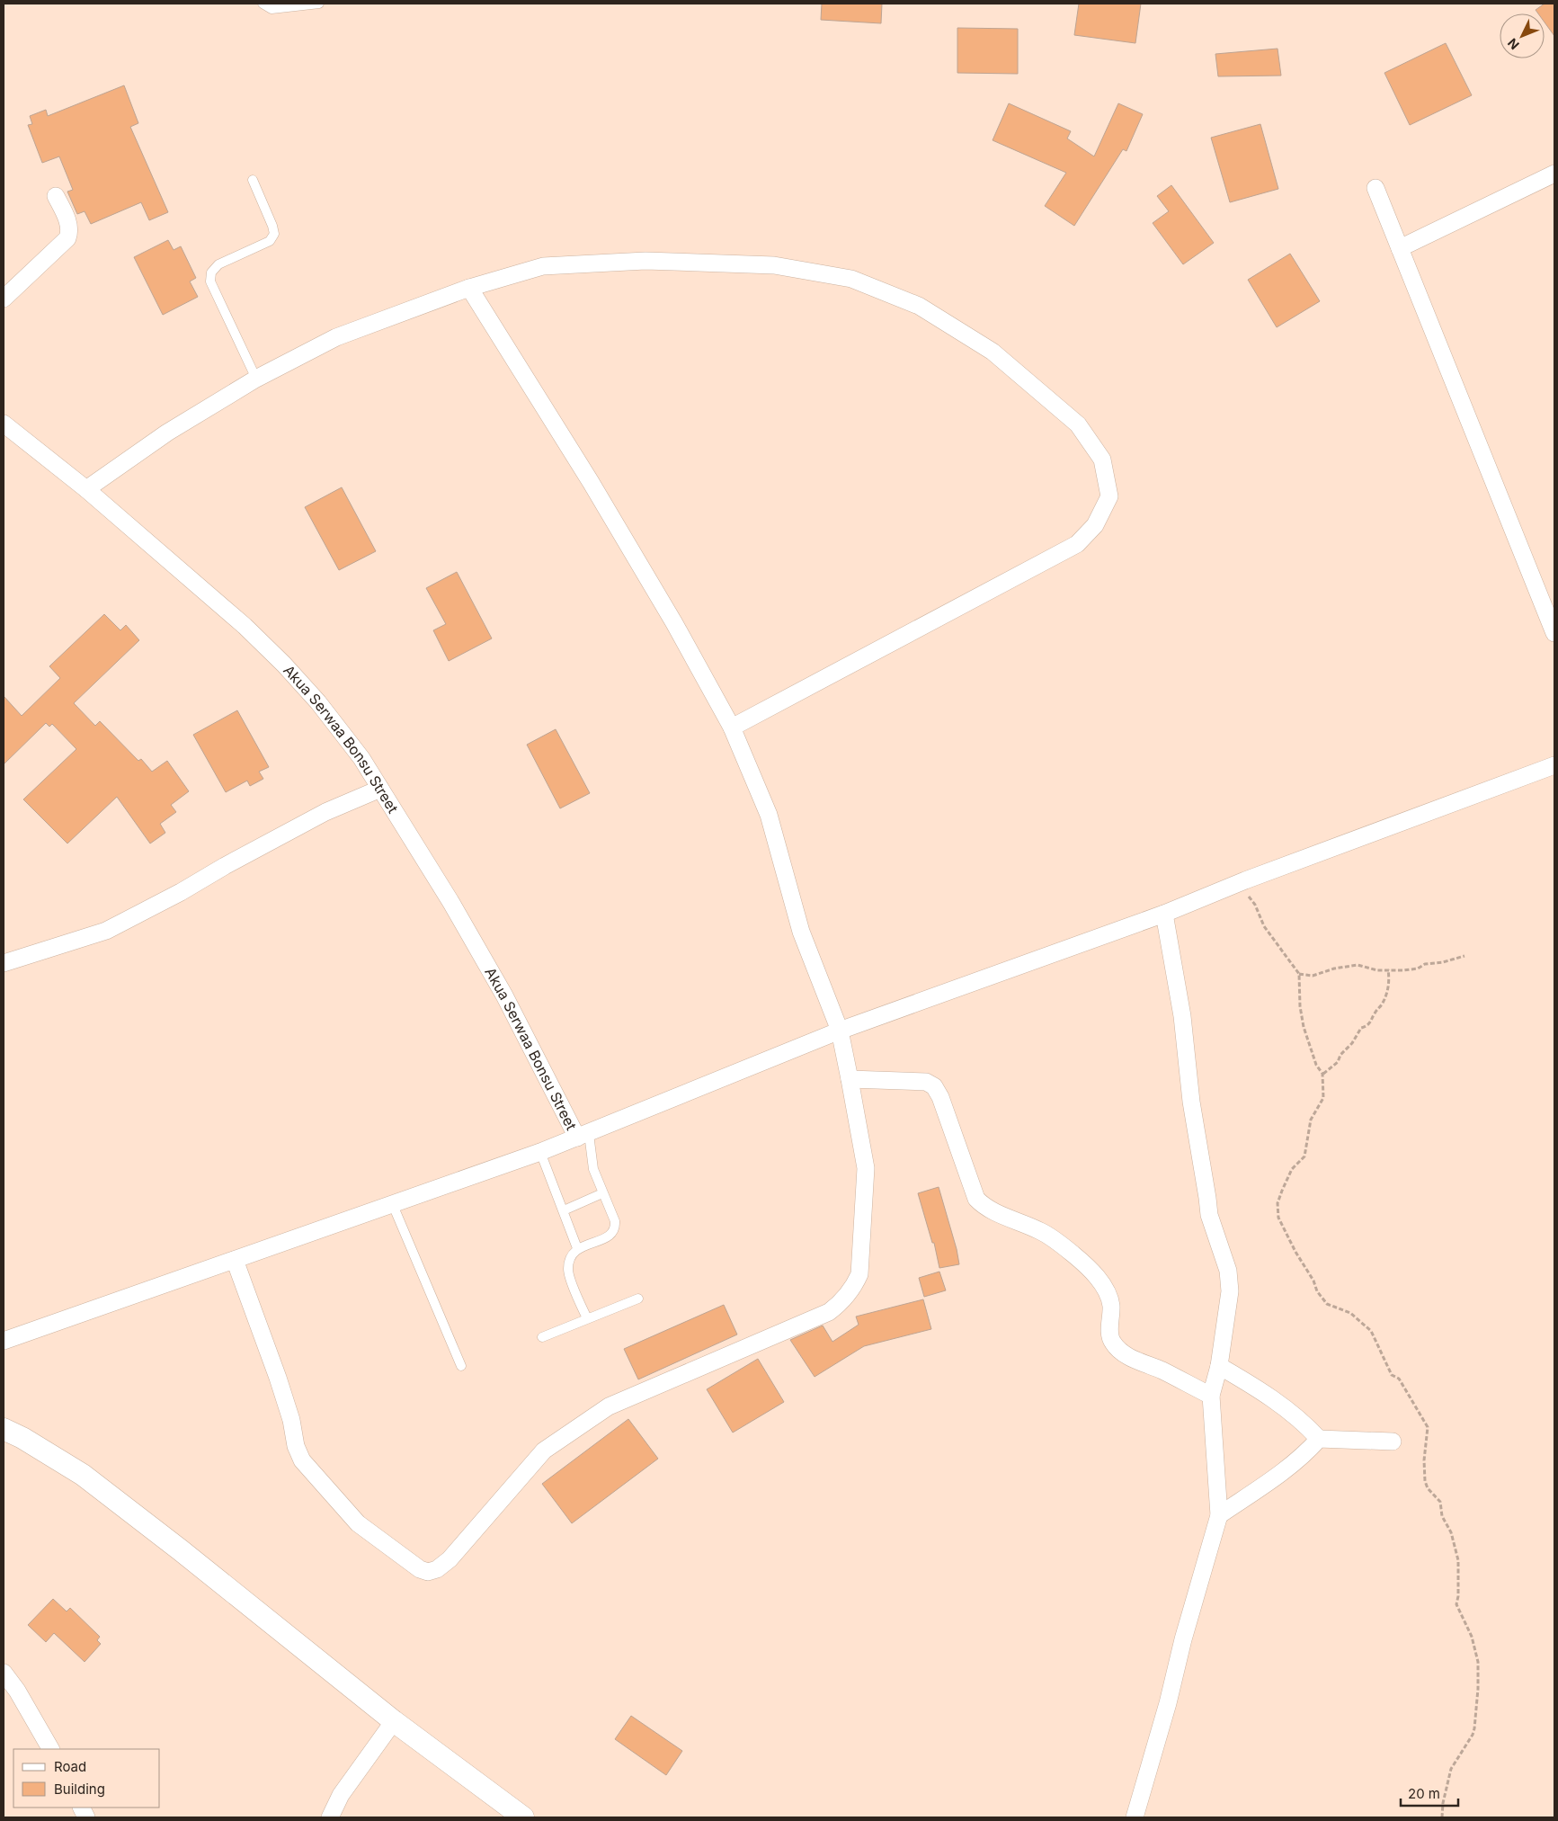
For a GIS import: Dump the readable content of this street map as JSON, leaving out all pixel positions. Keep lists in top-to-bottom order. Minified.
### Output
{"streets":{"street":["Akua Serwaa Bonsu Street"]},"legend":["Road","Building"],"scale_bar":"20 m","north":"bottom left"}
